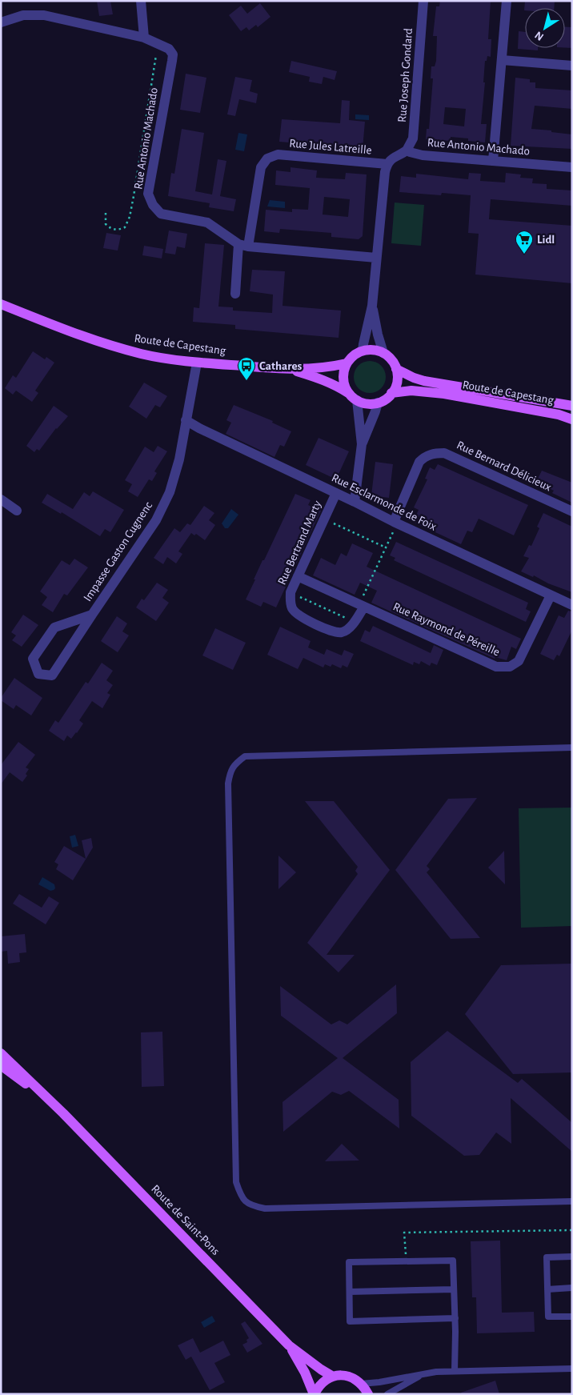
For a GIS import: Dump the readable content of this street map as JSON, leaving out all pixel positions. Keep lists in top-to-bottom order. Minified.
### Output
{"streets":{"main road":["Route de Capestang","Route de Saint-Pons"],"street":["Rue Joseph Gondard","Rue Antonio Machado","Rue Jules Latreille","Rue Bernard Délicieux","Rue Esclarmonde de Foix","Rue Bertrand Marty","Impasse Gaston Cugnenc","Rue Raymond de Péreille"]},"crossings":[["Rue Joseph Gondard","Rue Antonio Machado"],["Rue Antonio Machado","Rue Jules Latreille"],["Route de Capestang","Impasse Gaston Cugnenc"],["Rue Bernard Délicieux","Rue Esclarmonde de Foix"],["Rue Esclarmonde de Foix","Rue Bertrand Marty"],["Rue Esclarmonde de Foix","Impasse Gaston Cugnenc"],["Rue Esclarmonde de Foix","Rue Raymond de Péreille"],["Rue Bertrand Marty","Rue Raymond de Péreille"]],"places":{"supermarket":["Lidl"],"bus stop":["Cathares"]},"north":"bottom left"}
